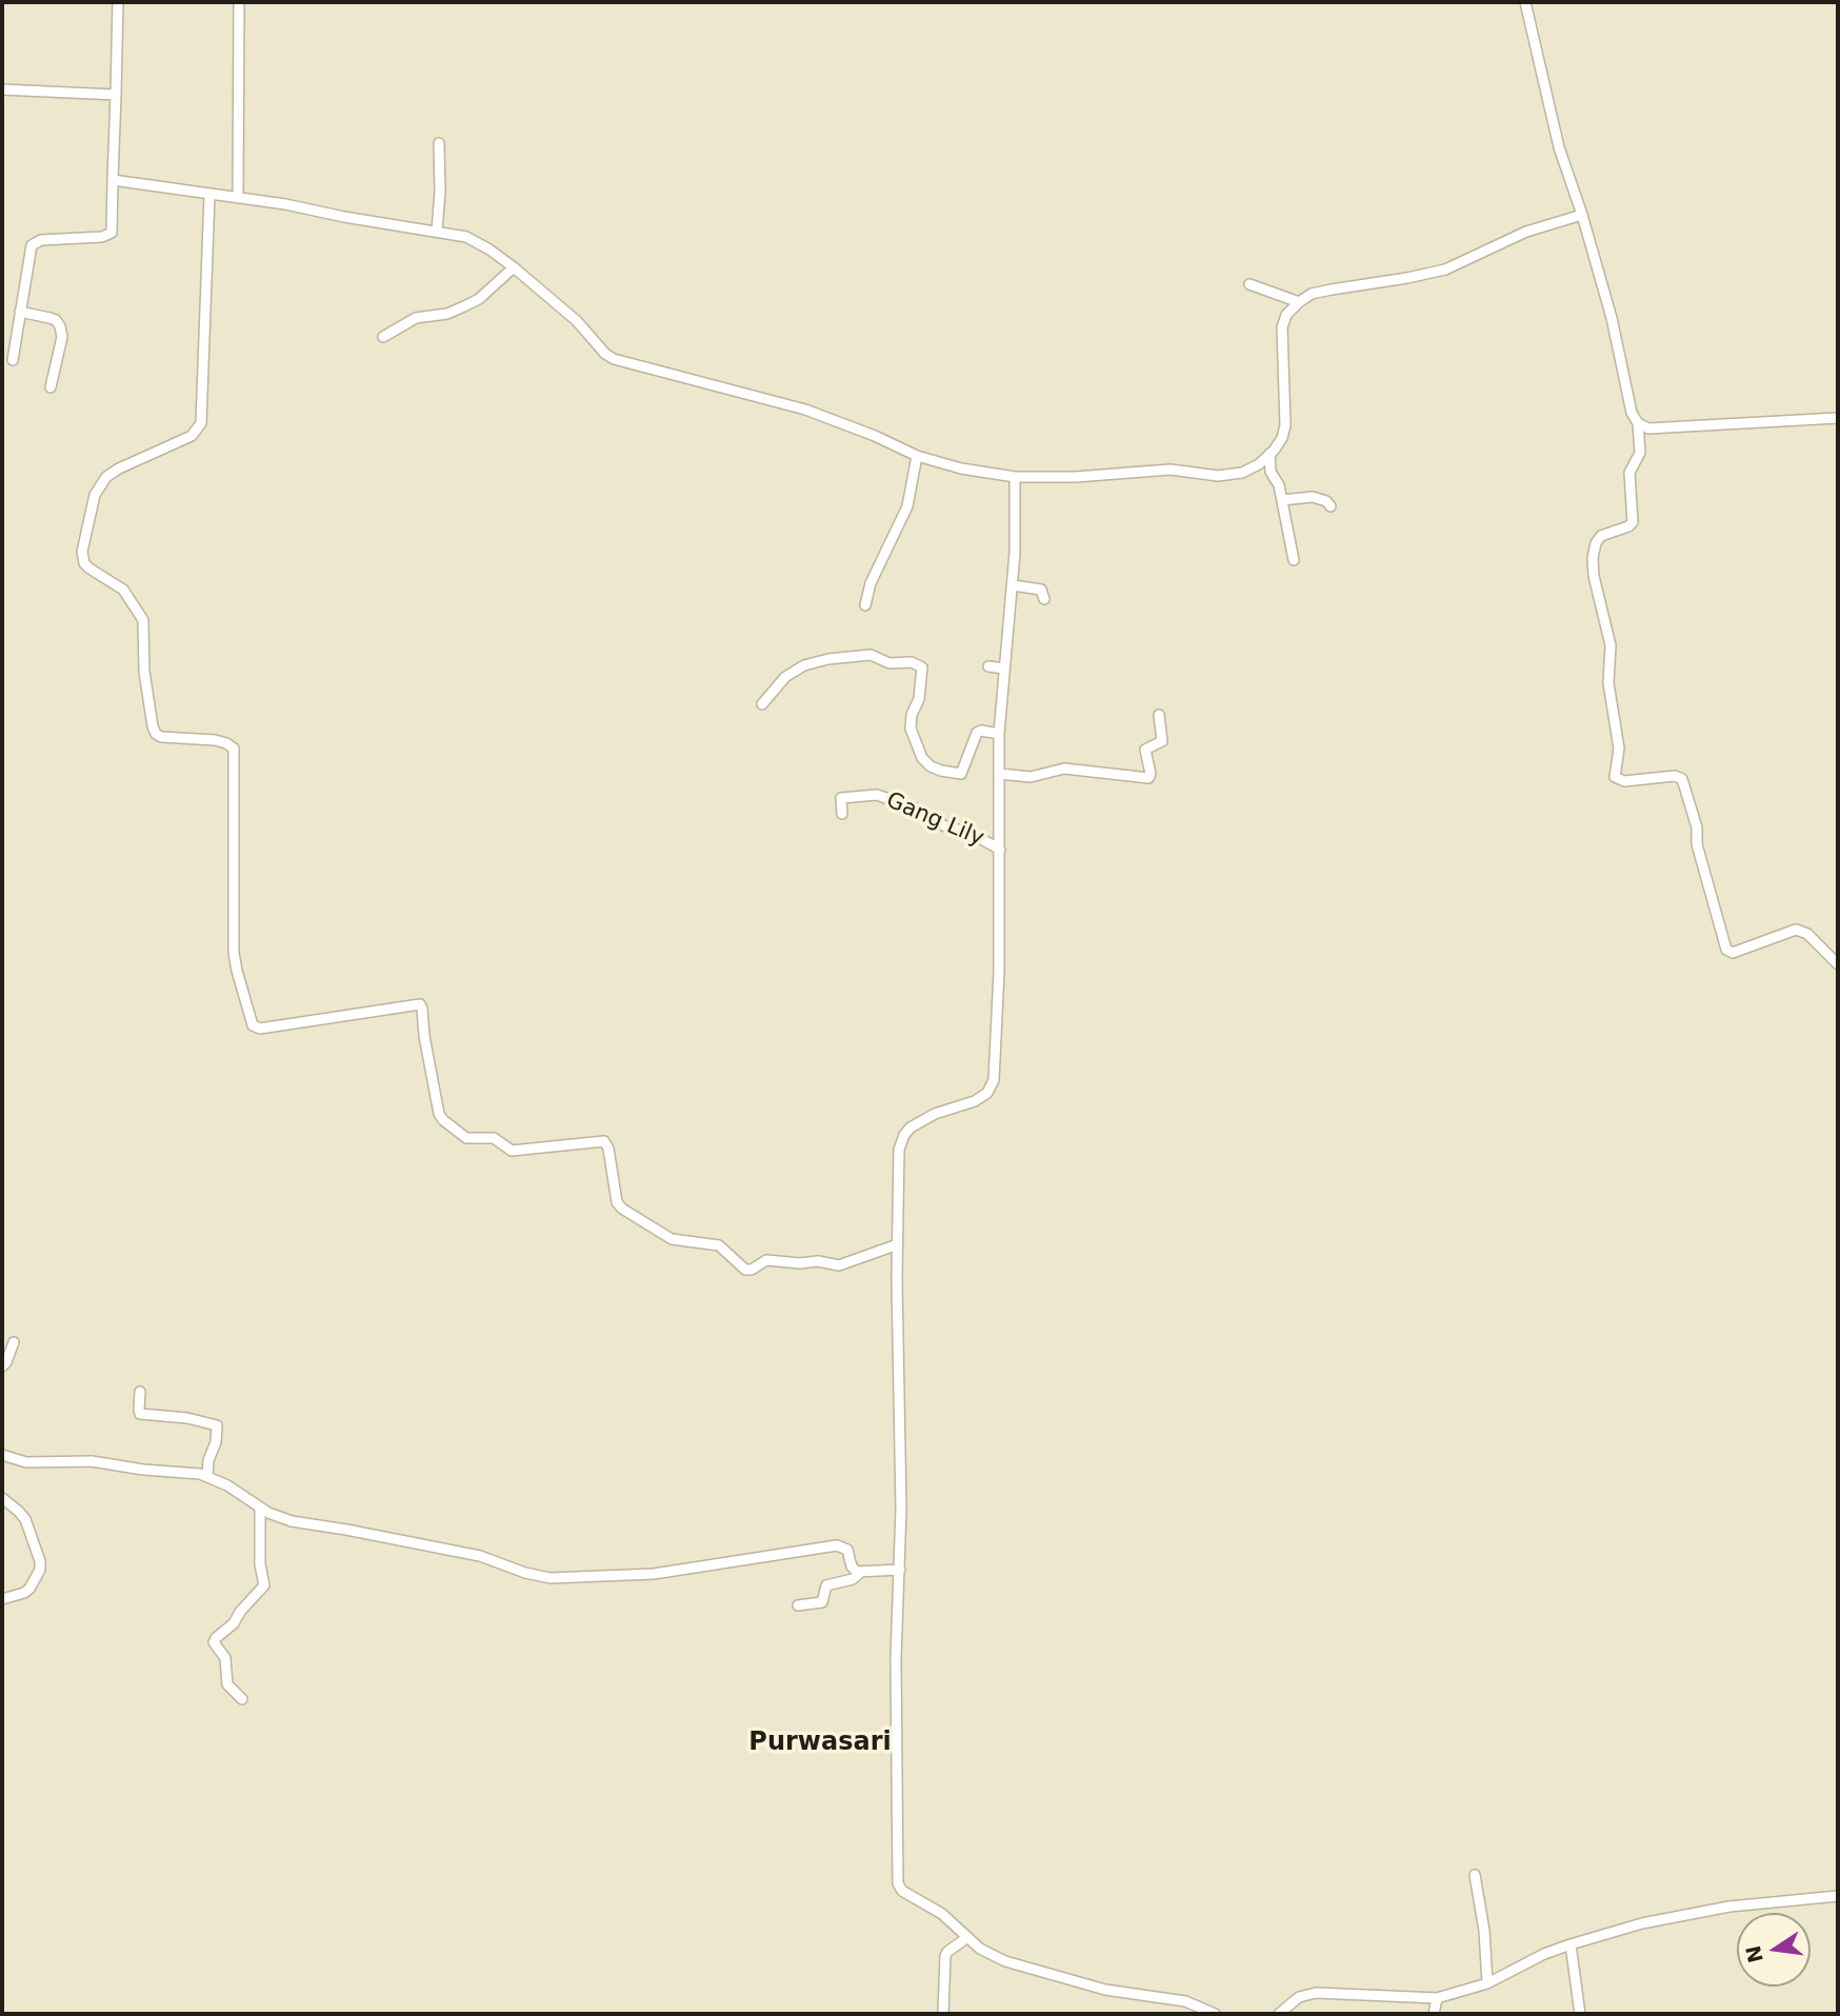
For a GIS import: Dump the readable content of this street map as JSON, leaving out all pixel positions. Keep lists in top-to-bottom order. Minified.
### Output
{"streets":{"street":["Gang Lily"]},"districts":["Purwasari"],"north":"left"}
